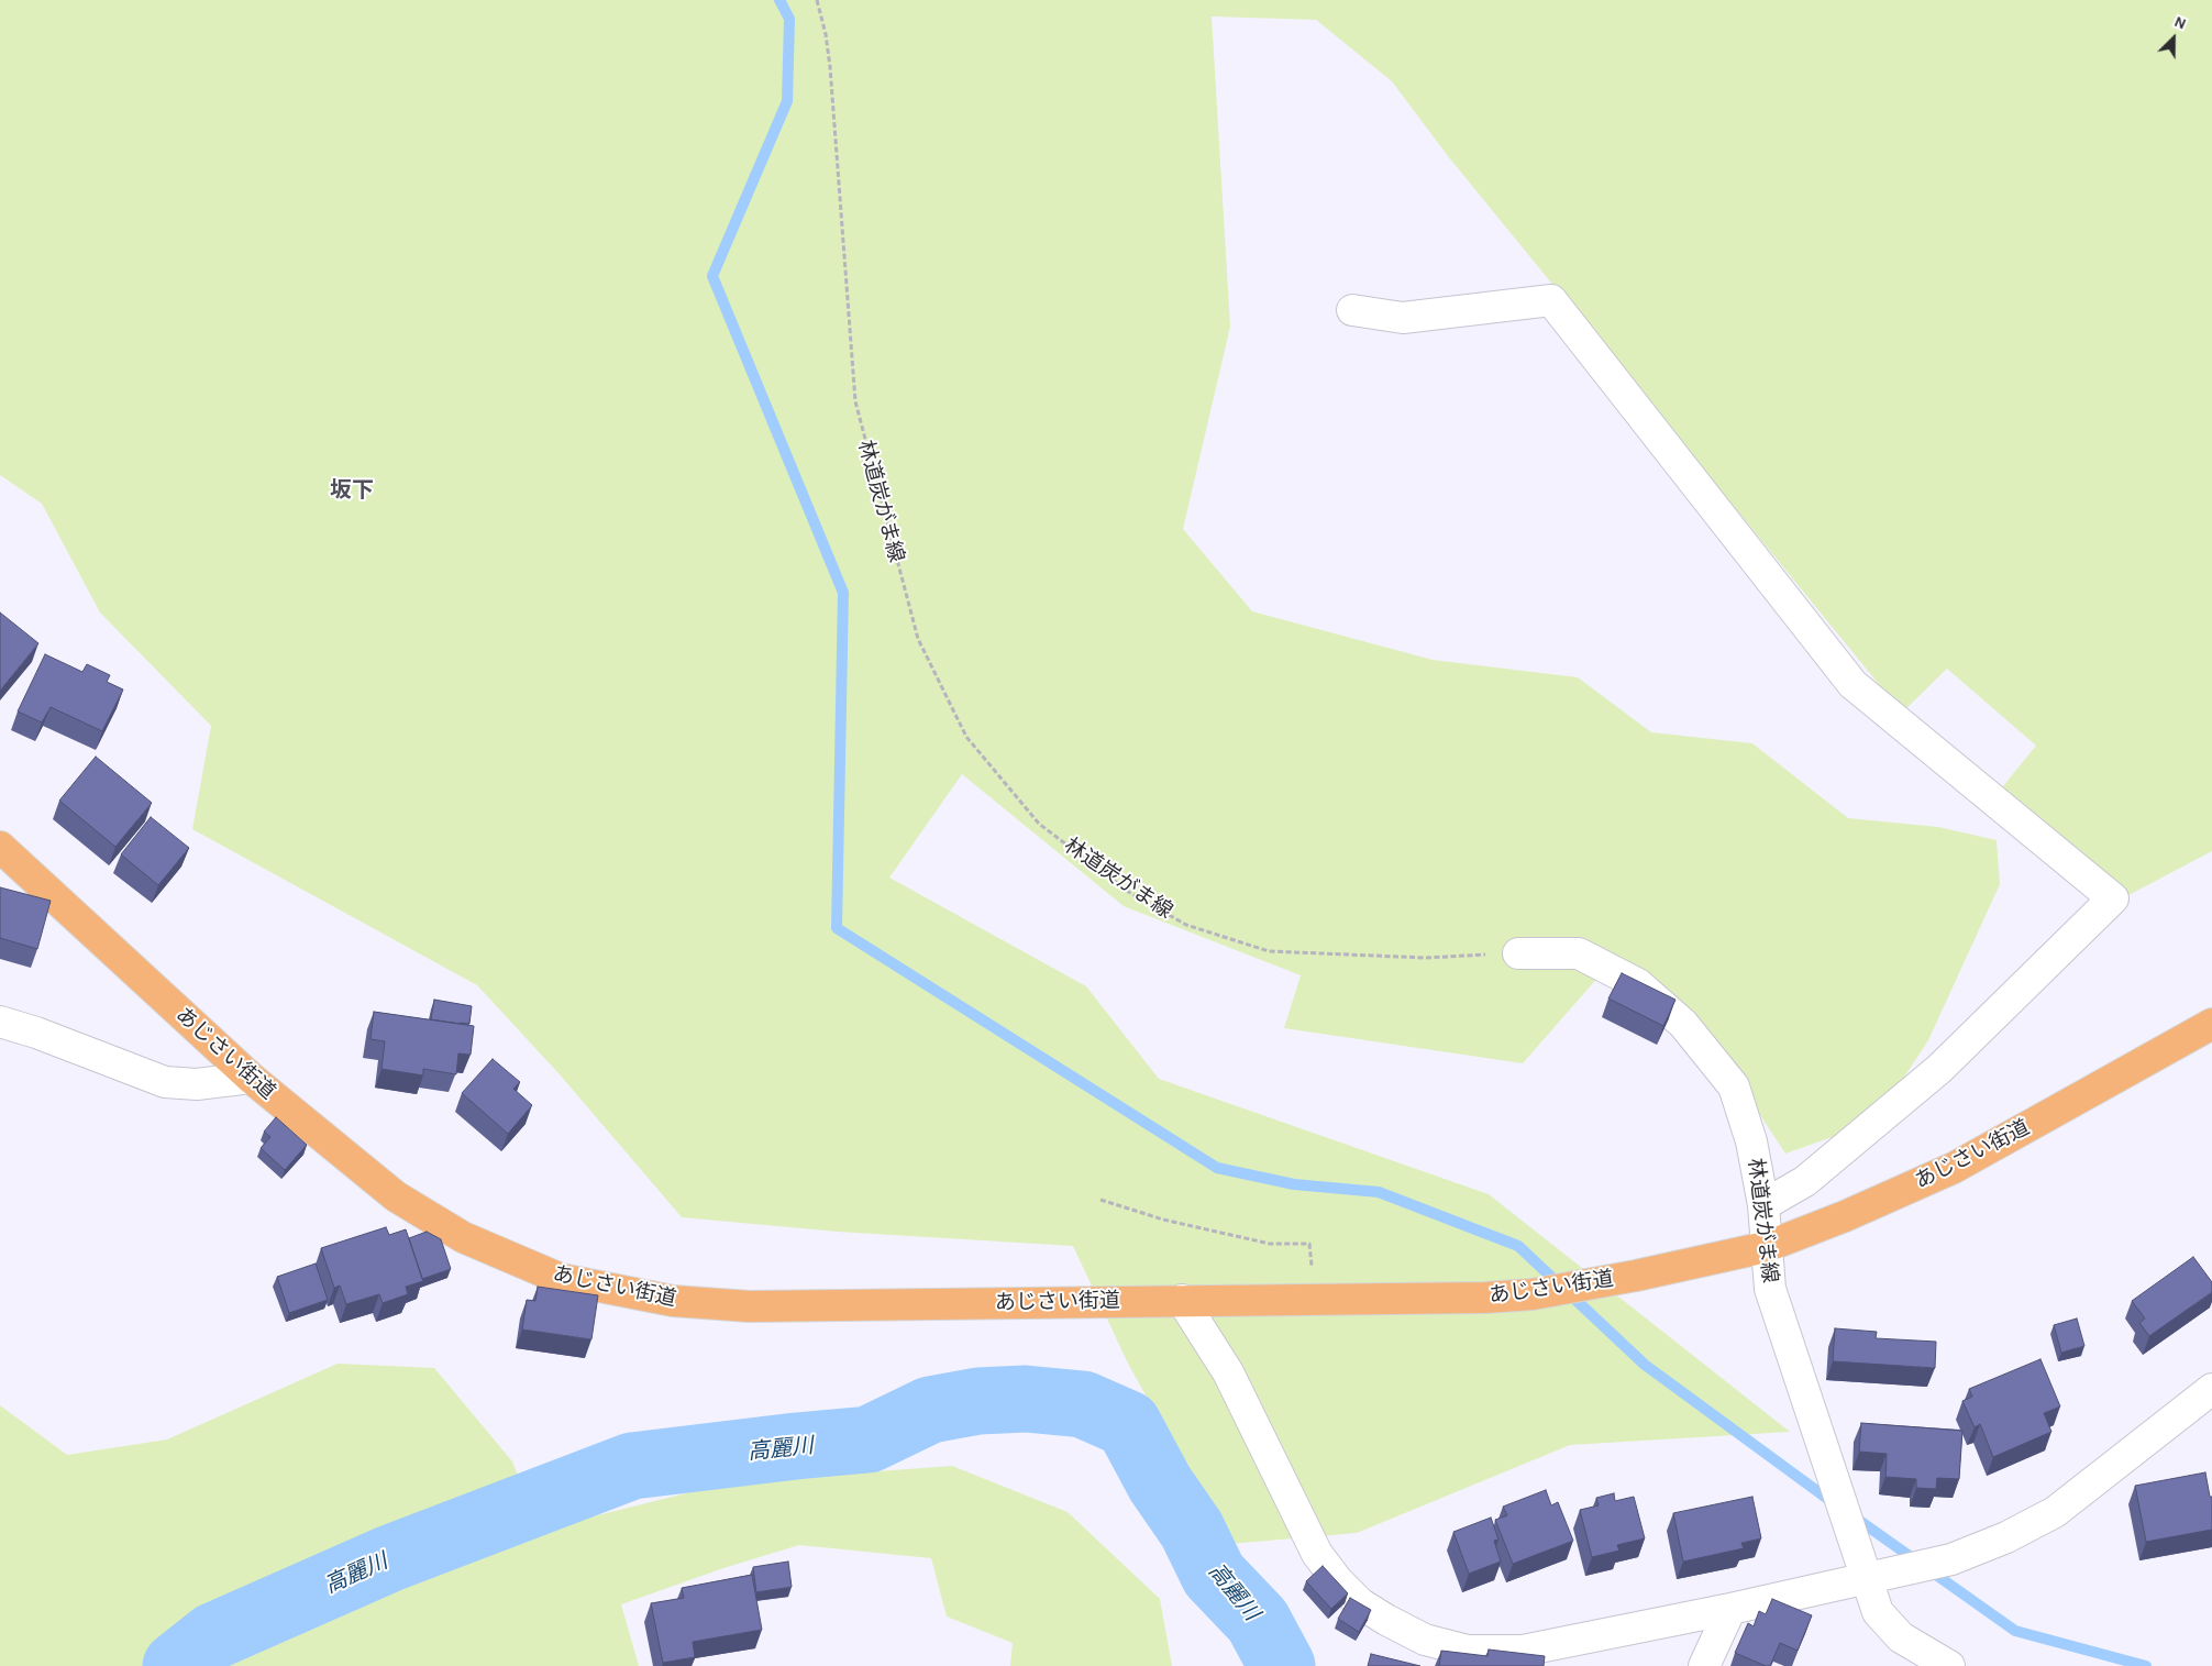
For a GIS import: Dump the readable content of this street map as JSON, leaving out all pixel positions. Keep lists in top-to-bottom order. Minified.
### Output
{"streets":{"highway":["あじさい街道"],"street":["林道炭がま線"]},"crossings":[["林道炭がま線","あじさい街道"]],"districts":["坂下"],"water":["高麗川"],"north":"top right"}
